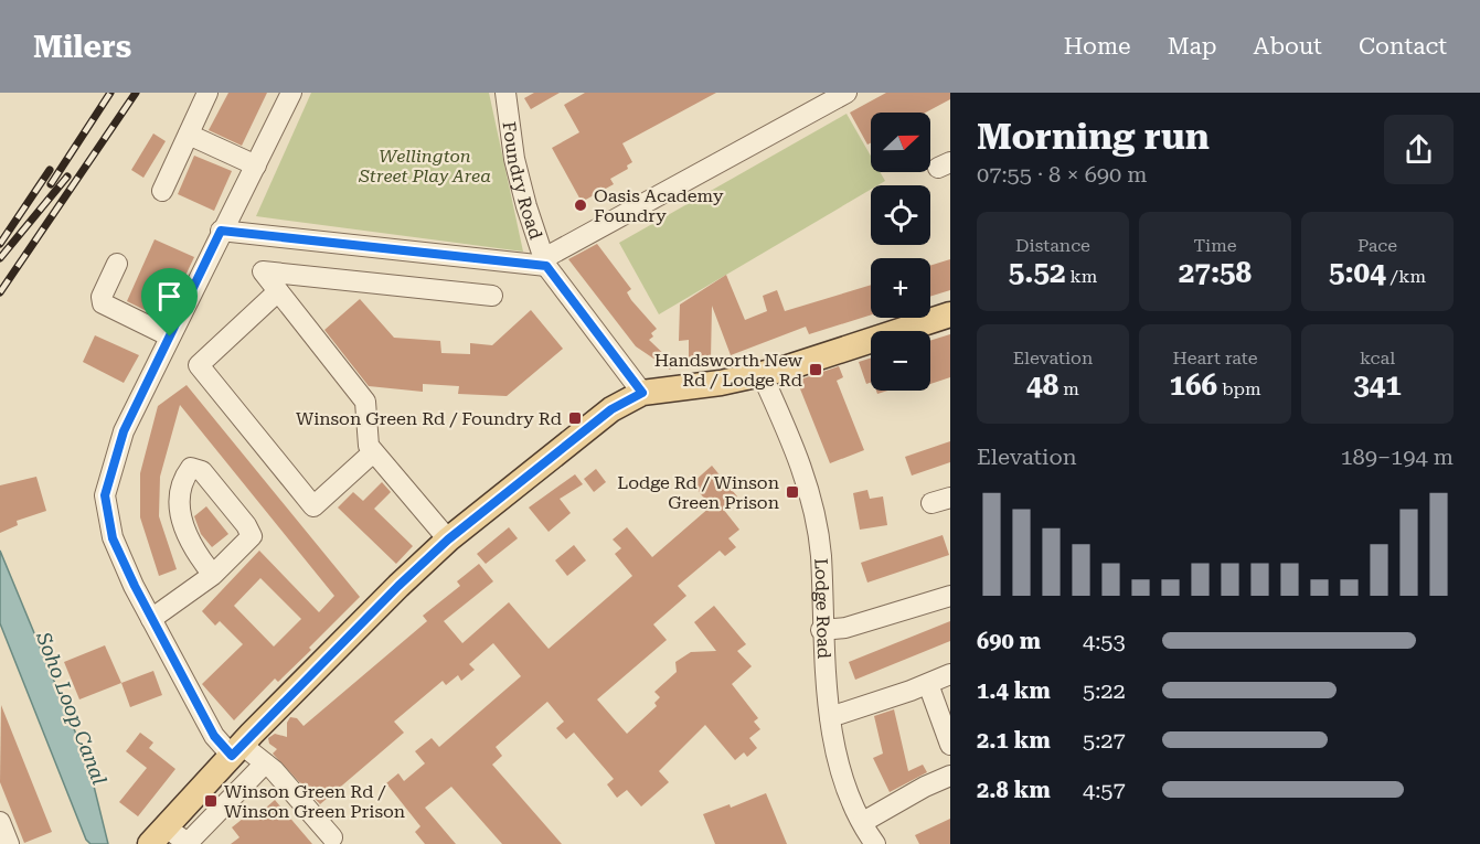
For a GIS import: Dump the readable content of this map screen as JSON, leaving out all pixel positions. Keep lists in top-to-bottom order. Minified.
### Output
{"streets":{"street":["Foundry Road","Lodge Road"]},"water":["Soho Loop Canal"],"parks":["Wellington Street Play Area"],"places":{"other":["Oasis Academy Foundry"],"transit":["Handsworth New Rd / Lodge Rd","Winson Green Rd / Foundry Rd","Lodge Rd / Winson Green Prison","Winson Green Rd / Winson Green Prison"]},"north":"right","page":{"header":"Milers","nav":["Home","Map","About","Contact"],"heading":["Morning run","07:55 · 8 × 690 m"],"map_buttons":["+","−"],"stats":[["Distance","5.52 km"],["Time","27:58"],["Pace","5:04 /km"],["Elevation","48 m"],["Heart rate","166 bpm"],["kcal","341"]],"chart":["Elevation","189–194 m"],"list":[{"name":"690 m","note":"4:53"},{"name":"1.4 km","note":"5:22"},{"name":"2.1 km","note":"5:27"},{"name":"2.8 km","note":"4:57"}]}}
